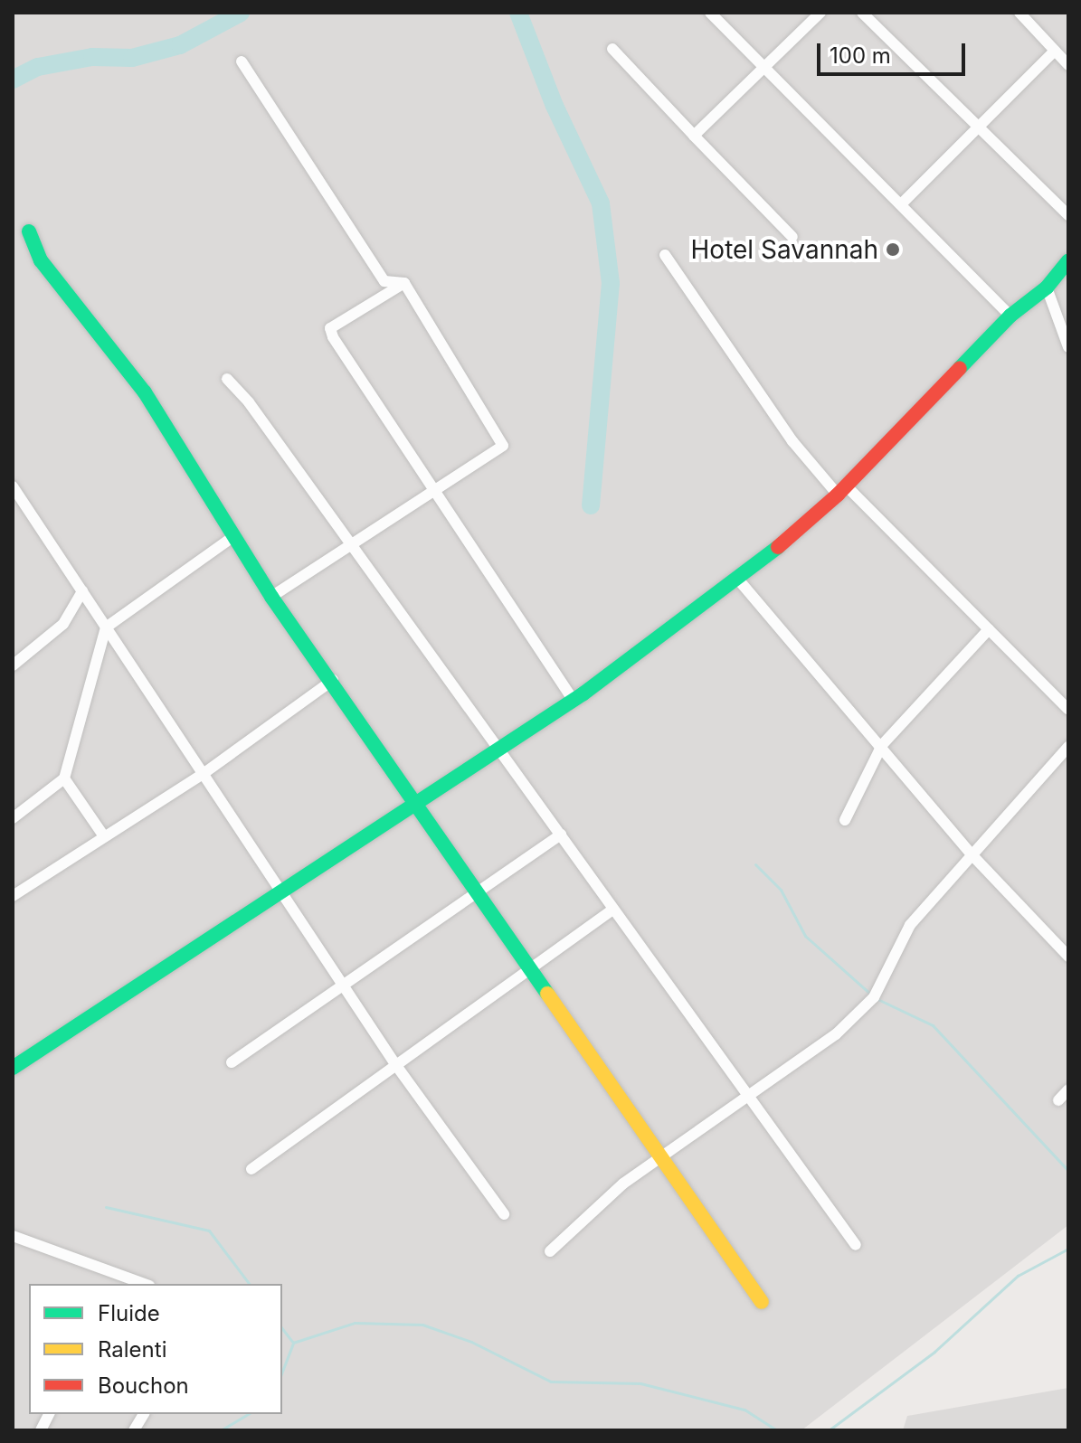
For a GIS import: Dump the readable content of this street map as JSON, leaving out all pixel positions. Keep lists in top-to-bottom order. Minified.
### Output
{"places":["Hotel Savannah"],"legend":["Fluide","Ralenti","Bouchon"],"scale_bar":"100 m"}
